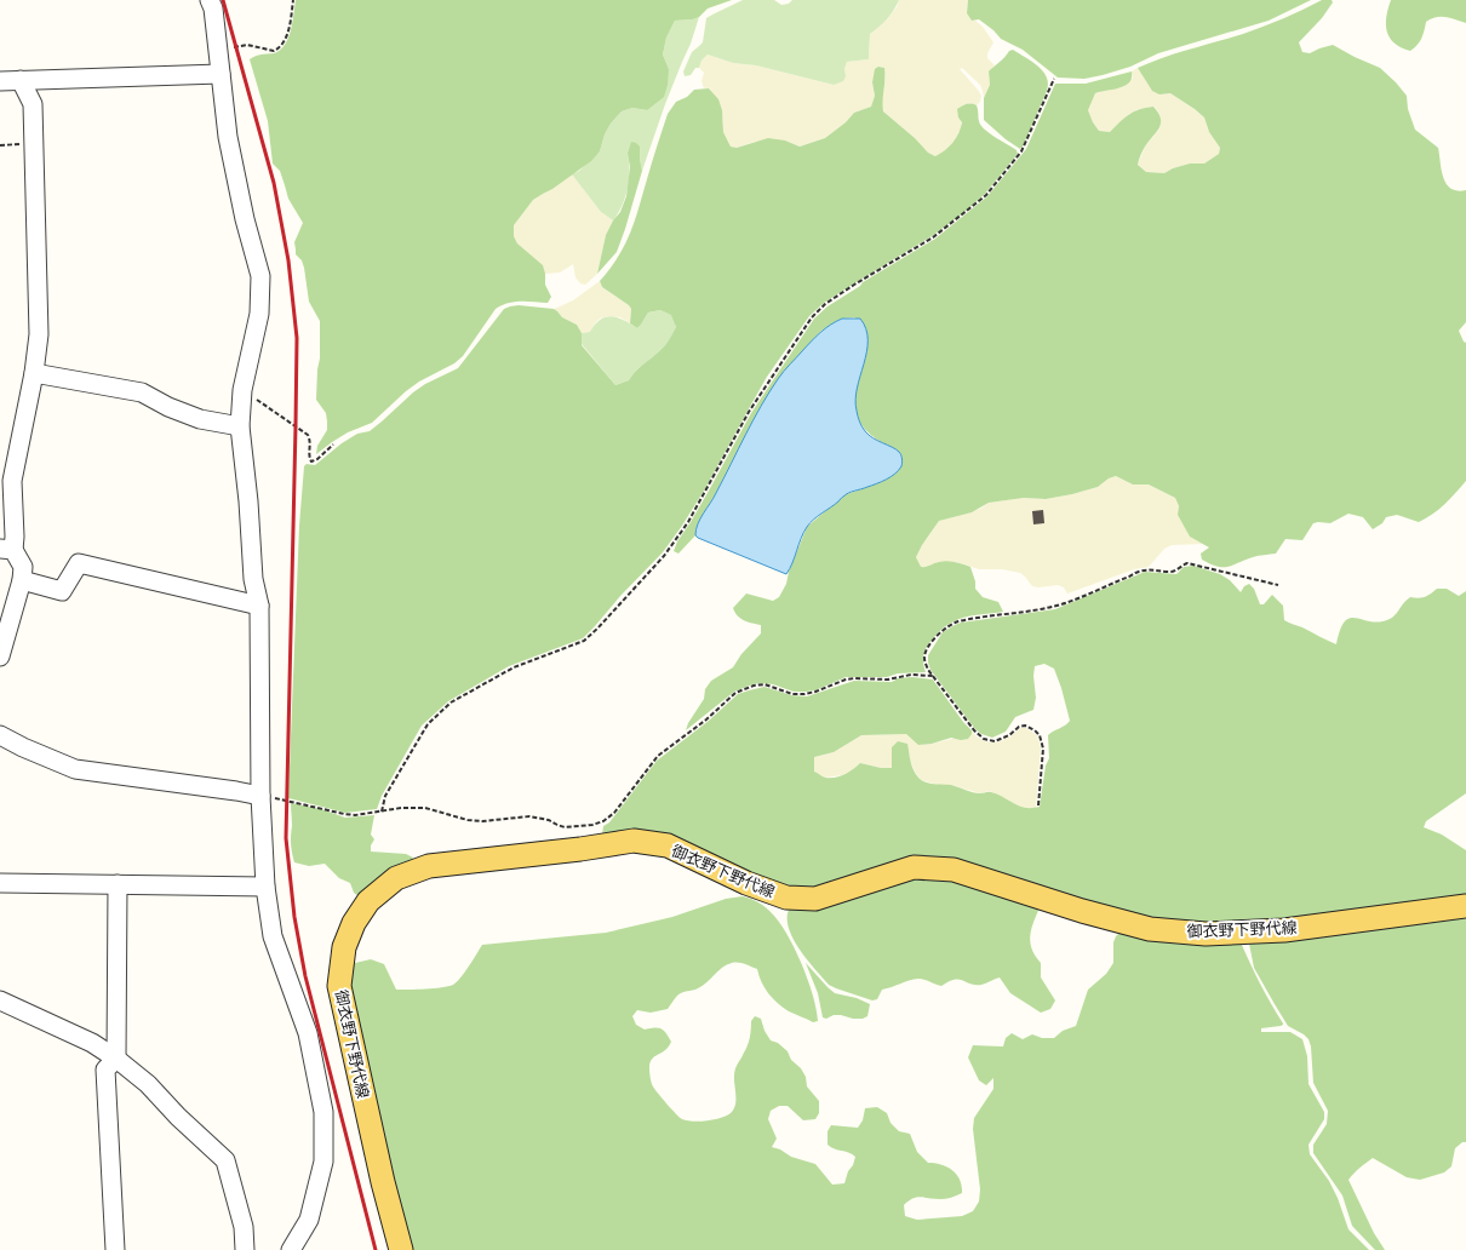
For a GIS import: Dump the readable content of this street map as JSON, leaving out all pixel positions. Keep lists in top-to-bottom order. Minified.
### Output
{"streets":{"main road":["御衣野下野代線"]}}
